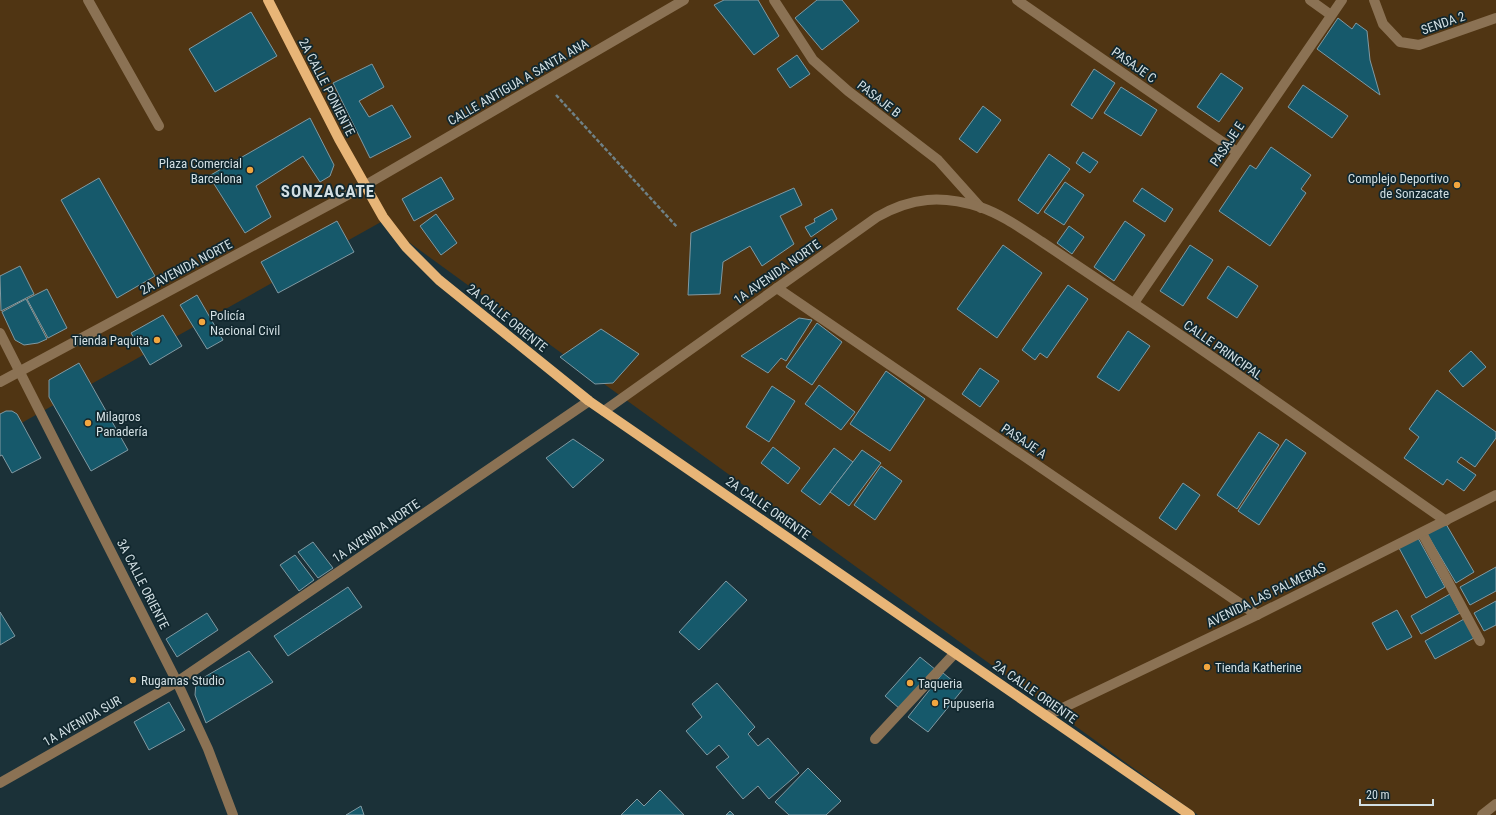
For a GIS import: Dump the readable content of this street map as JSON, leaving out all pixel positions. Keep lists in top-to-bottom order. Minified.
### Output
{"streets":{"main road":["2A CALLE PONIENTE","2A CALLE ORIENTE"],"street":["SENDA 2","PASAJE C","CALLE ANTIGUA A SANTA ANA","PASAJE B","PASAJE E","2A AVENIDA NORTE","1A AVENIDA NORTE","CALLE PRINCIPAL","PASAJE A","3A CALLE ORIENTE","AVENIDA LAS PALMERAS","1A AVENIDA SUR"]},"crossings":[["PASAJE C","PASAJE E"],["CALLE ANTIGUA A SANTA ANA","2A CALLE PONIENTE"],["CALLE ANTIGUA A SANTA ANA","2A AVENIDA NORTE"],["CALLE ANTIGUA A SANTA ANA","2A CALLE ORIENTE"],["2A CALLE PONIENTE","2A AVENIDA NORTE"],["2A CALLE PONIENTE","2A CALLE ORIENTE"],["PASAJE B","1A AVENIDA NORTE"],["PASAJE B","CALLE PRINCIPAL"],["PASAJE E","CALLE PRINCIPAL"],["2A AVENIDA NORTE","2A CALLE ORIENTE"],["2A AVENIDA NORTE","3A CALLE ORIENTE"],["1A AVENIDA NORTE","2A CALLE ORIENTE"],["1A AVENIDA NORTE","CALLE PRINCIPAL"],["1A AVENIDA NORTE","PASAJE A"],["1A AVENIDA NORTE","3A CALLE ORIENTE"],["1A AVENIDA NORTE","1A AVENIDA SUR"],["2A CALLE ORIENTE","AVENIDA LAS PALMERAS"],["CALLE PRINCIPAL","AVENIDA LAS PALMERAS"],["PASAJE A","AVENIDA LAS PALMERAS"],["3A CALLE ORIENTE","1A AVENIDA SUR"]],"districts":["SONZACATE"],"places":["Plaza Comercial Barcelona","Complejo Deportivo de Sonzacate","Policía Nacional Civil","Tienda Paquita","Milagros Panadería","Tienda Katherine","Rugamas Studio","Taqueria","Pupuseria"],"scale_bar":"20 m"}
